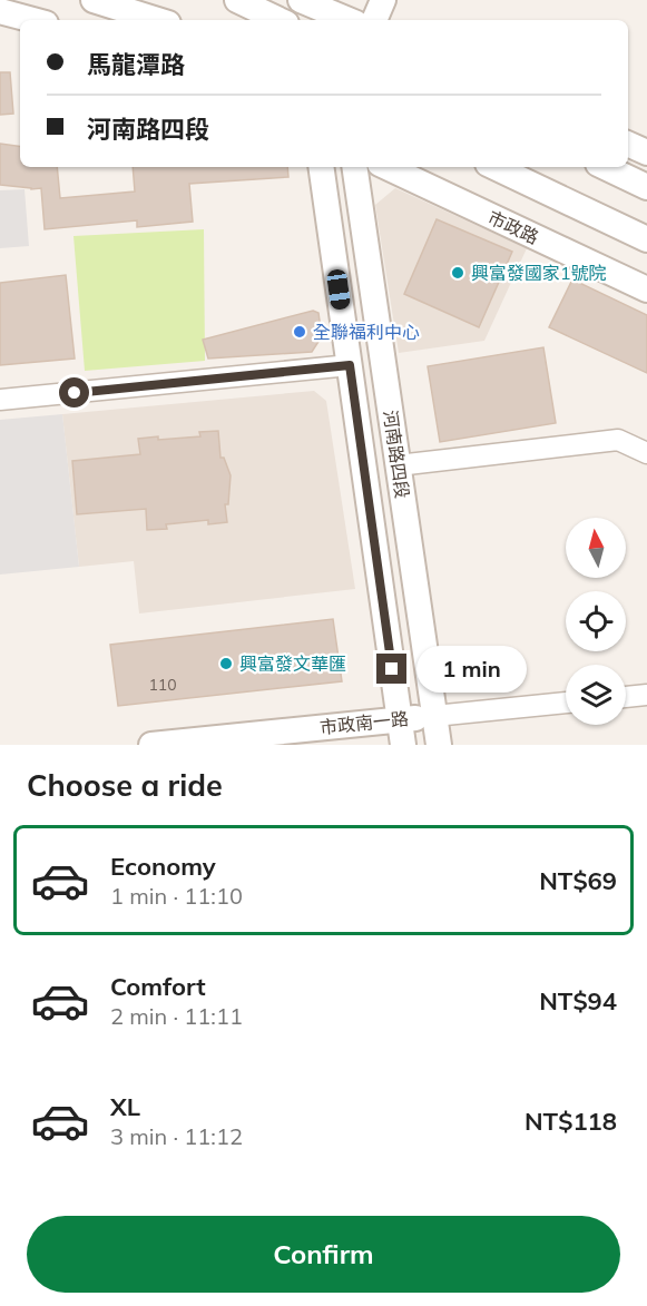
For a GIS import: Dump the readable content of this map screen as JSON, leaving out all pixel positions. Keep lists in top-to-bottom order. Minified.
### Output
{"streets":{"street":["市政路","河南路四段","市政南一路"]},"crossings":[["河南路四段","市政南一路"]],"places":["興富發國家1號院","全聯福利中心","興富發文華匯"],"house_numbers":["110"],"north":"top","page":{"banner":["馬龍潭路","河南路四段"],"bubble":"1 min","heading":"Choose a ride","list":[{"name":"Economy","note":"1 min · 11:10","value":"NT$69"},{"name":"Comfort","note":"2 min · 11:11","value":"NT$94"},{"name":"XL","note":"3 min · 11:12","value":"NT$118"}],"buttons":"Confirm"}}
